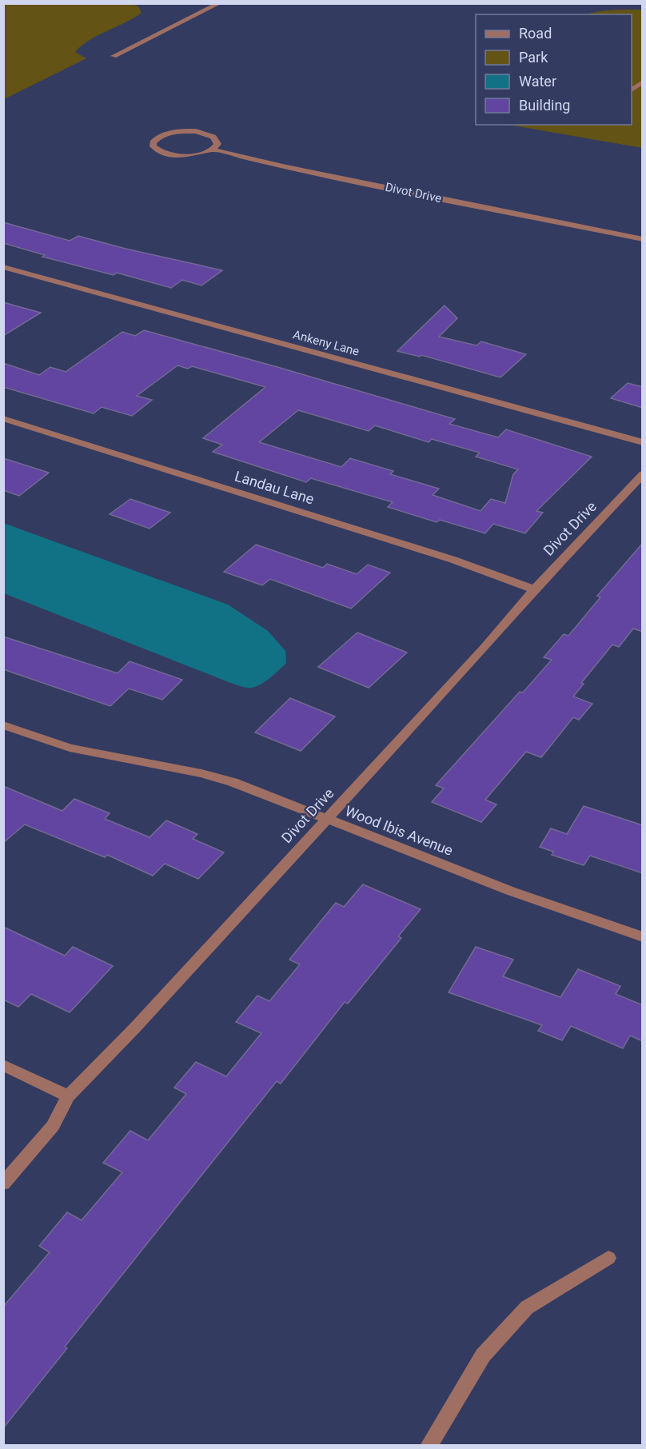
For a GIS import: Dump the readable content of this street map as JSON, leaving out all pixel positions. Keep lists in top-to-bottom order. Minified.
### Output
{"streets":{"street":["Divot Drive","Ankeny Lane","Landau Lane","Wood Ibis Avenue"]},"crossings":[["Divot Drive","Landau Lane"],["Divot Drive","Wood Ibis Avenue"]],"legend":["Road","Park","Water","Building"]}
